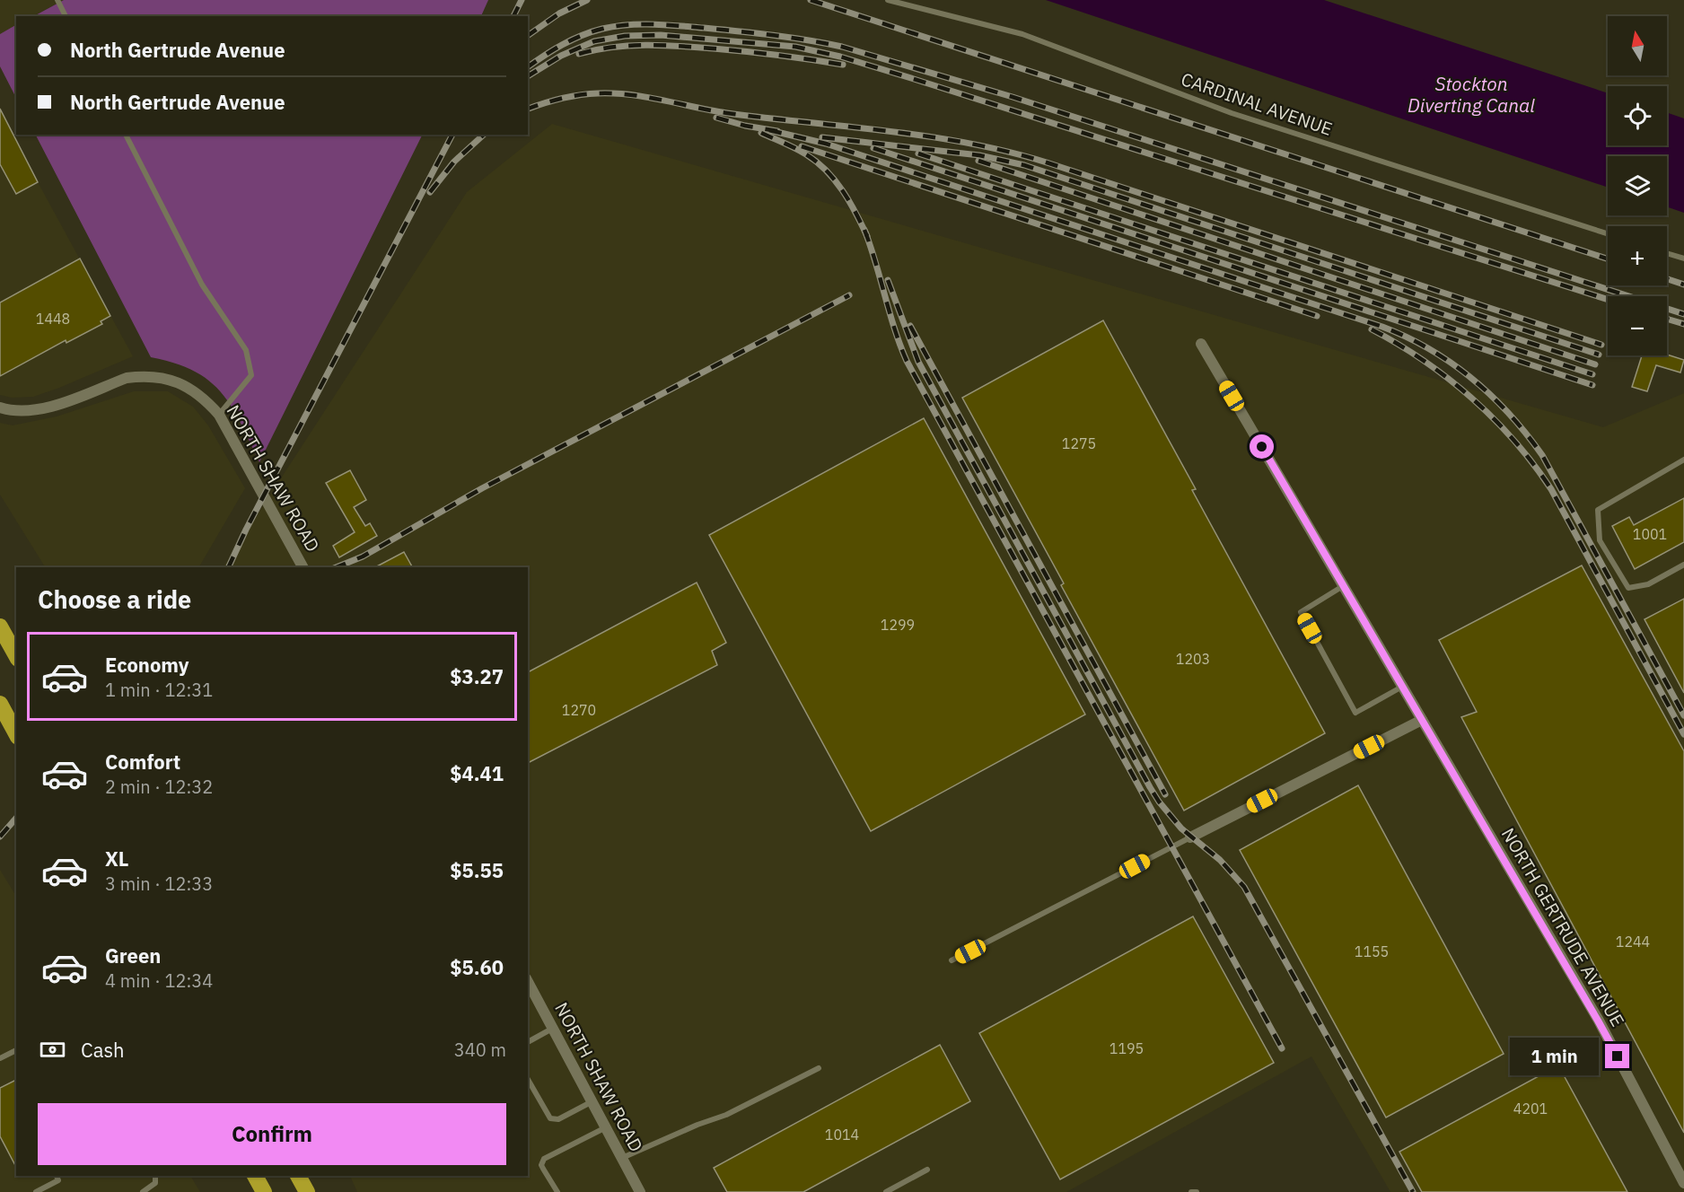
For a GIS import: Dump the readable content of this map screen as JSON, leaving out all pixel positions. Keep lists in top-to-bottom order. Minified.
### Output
{"streets":{"street":["NORTH SHAW ROAD","NORTH GERTRUDE AVENUE"],"lane":["CARDINAL AVENUE"]},"water":["Stockton Diverting Canal"],"house_numbers":["1448","1275","1001","1299","1203","1270","1244","1155","1195","4201","1014"],"north":"top","page":{"map_buttons":["+","−"],"banner":["North Gertrude Avenue","North Gertrude Avenue"],"heading":"Choose a ride","list":[{"name":"Economy","note":"1 min · 12:31","value":"$3.27"},{"name":"Comfort","note":"2 min · 12:32","value":"$4.41"},{"name":"XL","note":"3 min · 12:33","value":"$5.55"},{"name":"Green","note":"4 min · 12:34","value":"$5.60"}],"pay":["Cash","340 m"],"bubble":"1 min","buttons":"Confirm"}}
